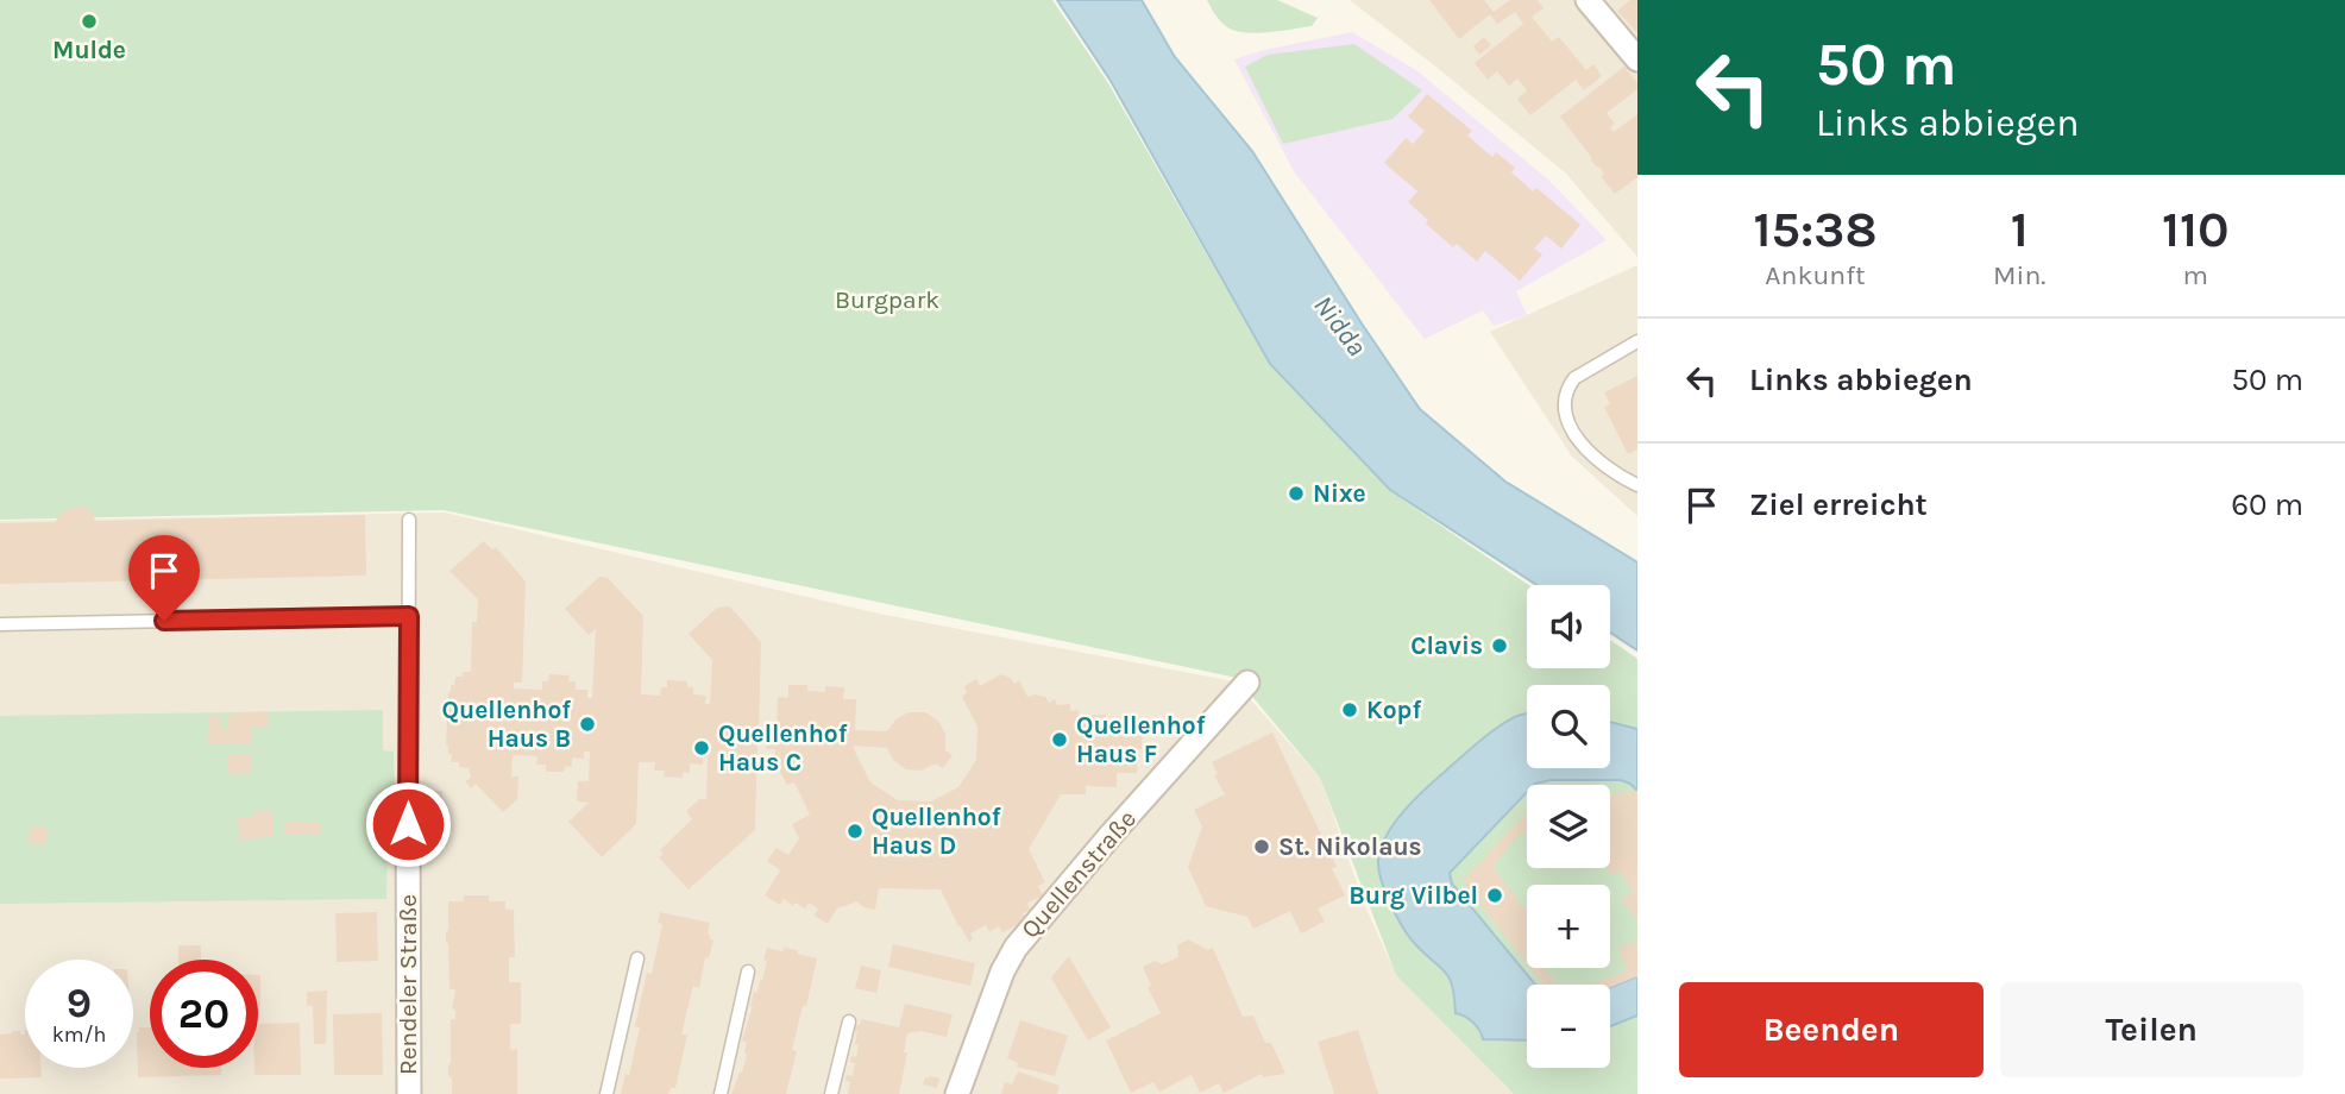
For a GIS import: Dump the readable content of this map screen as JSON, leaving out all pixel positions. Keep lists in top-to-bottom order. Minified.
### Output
{"streets":{"street":["Quellenstraße","Rendeler Straße"]},"water":["Nidda"],"parks":["Burgpark"],"places":["Mulde","Nixe","Clavis","Kopf","Quellenhof Haus B","Quellenhof Haus F","Quellenhof Haus C","Quellenhof Haus D","St. Nikolaus","Burg Vilbel"],"page":{"turn":["50 m","Links abbiegen"],"eta":["15:38","Ankunft","1","Min.","110","m"],"list":[{"name":"Links abbiegen","value":"50 m"},{"name":"Ziel erreicht","value":"60 m"}],"map_buttons":["+","−"],"speed":"9 km/h","limit":"20","buttons":["Beenden","Teilen"]}}
